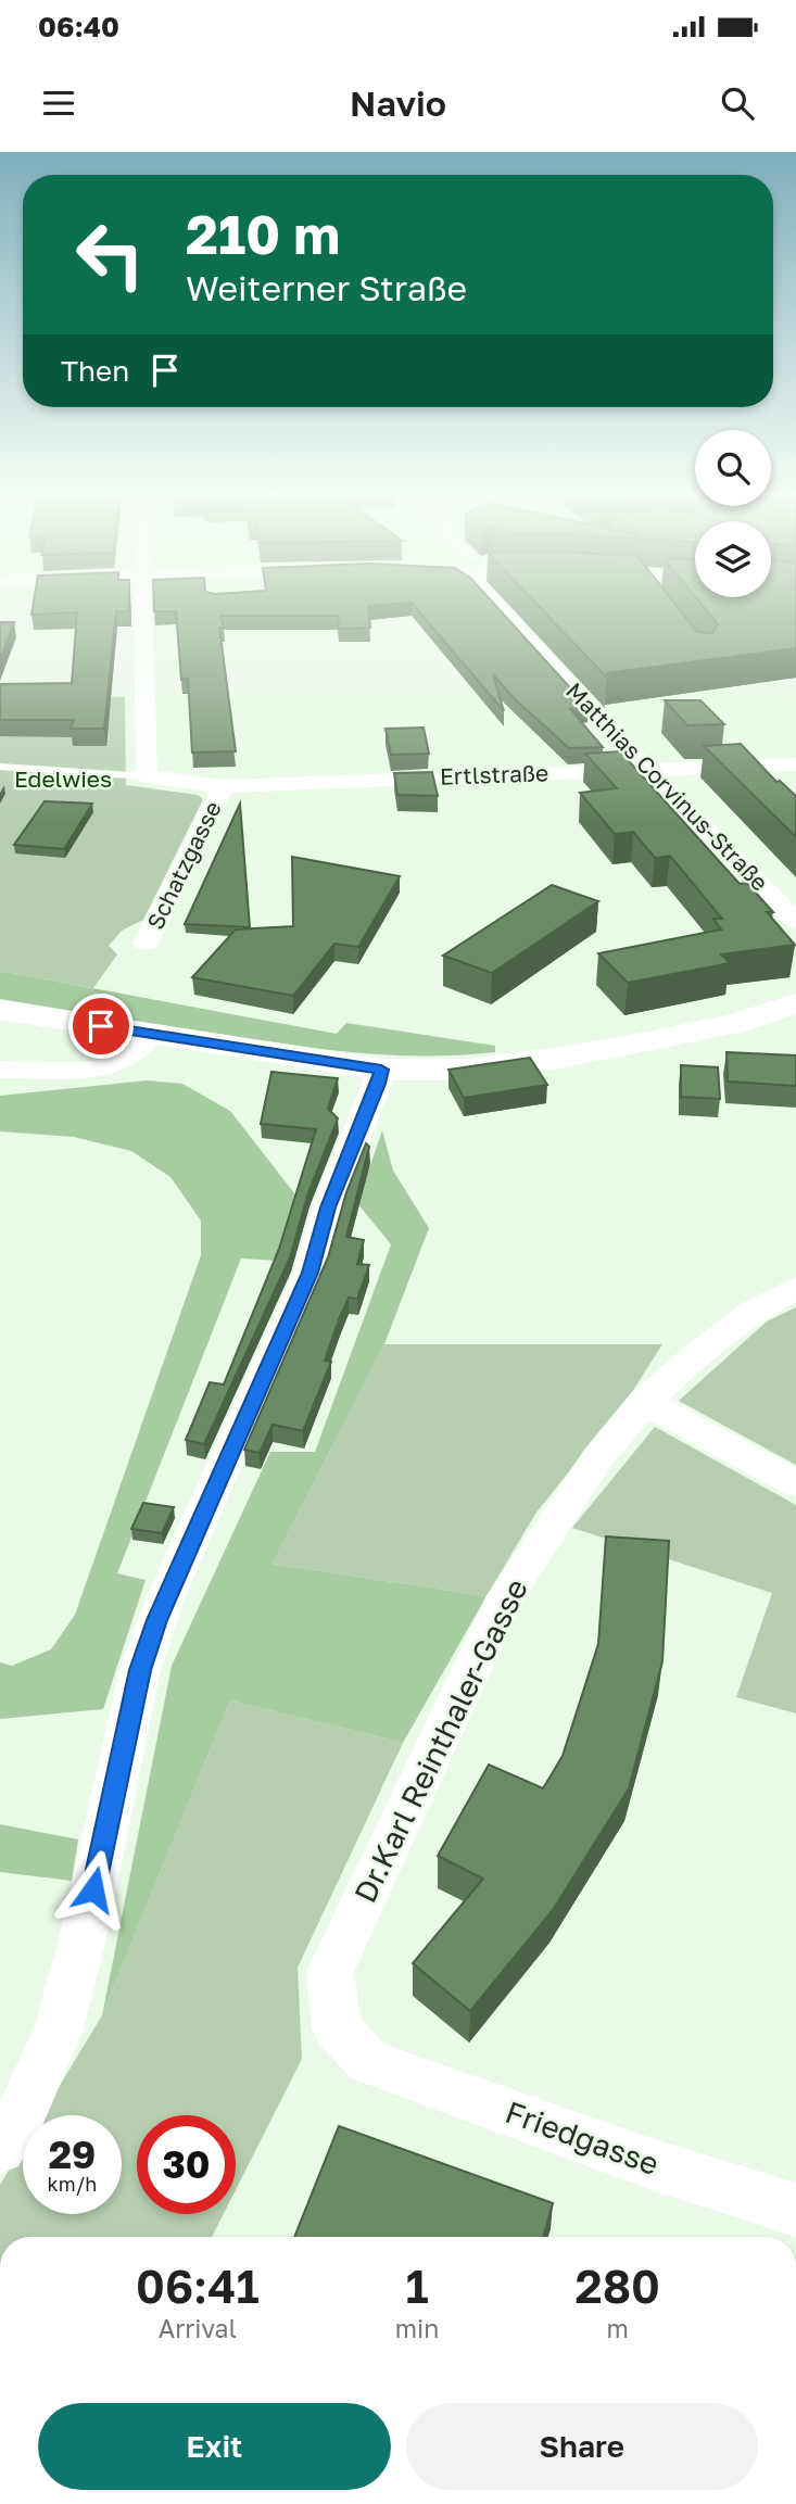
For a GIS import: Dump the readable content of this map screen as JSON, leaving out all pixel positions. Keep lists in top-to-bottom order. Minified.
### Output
{"streets":{"street":["Ertlstraße","Matthias Corvinus-Straße","Schatzgasse","Dr.Karl Reinthaler-Gasse","Friedgasse"]},"crossings":[["Ertlstraße","Matthias Corvinus-Straße"],["Ertlstraße","Schatzgasse"],["Dr.Karl Reinthaler-Gasse","Friedgasse"]],"parks":["Edelwies"],"page":{"status":"06:40","header":"Navio","turn":["210 m","Weiterner Straße"],"then":"Then","speed":"29 km/h","limit":"30","eta":["06:41","Arrival","1","min","280","m"],"buttons":["Exit","Share"]}}
